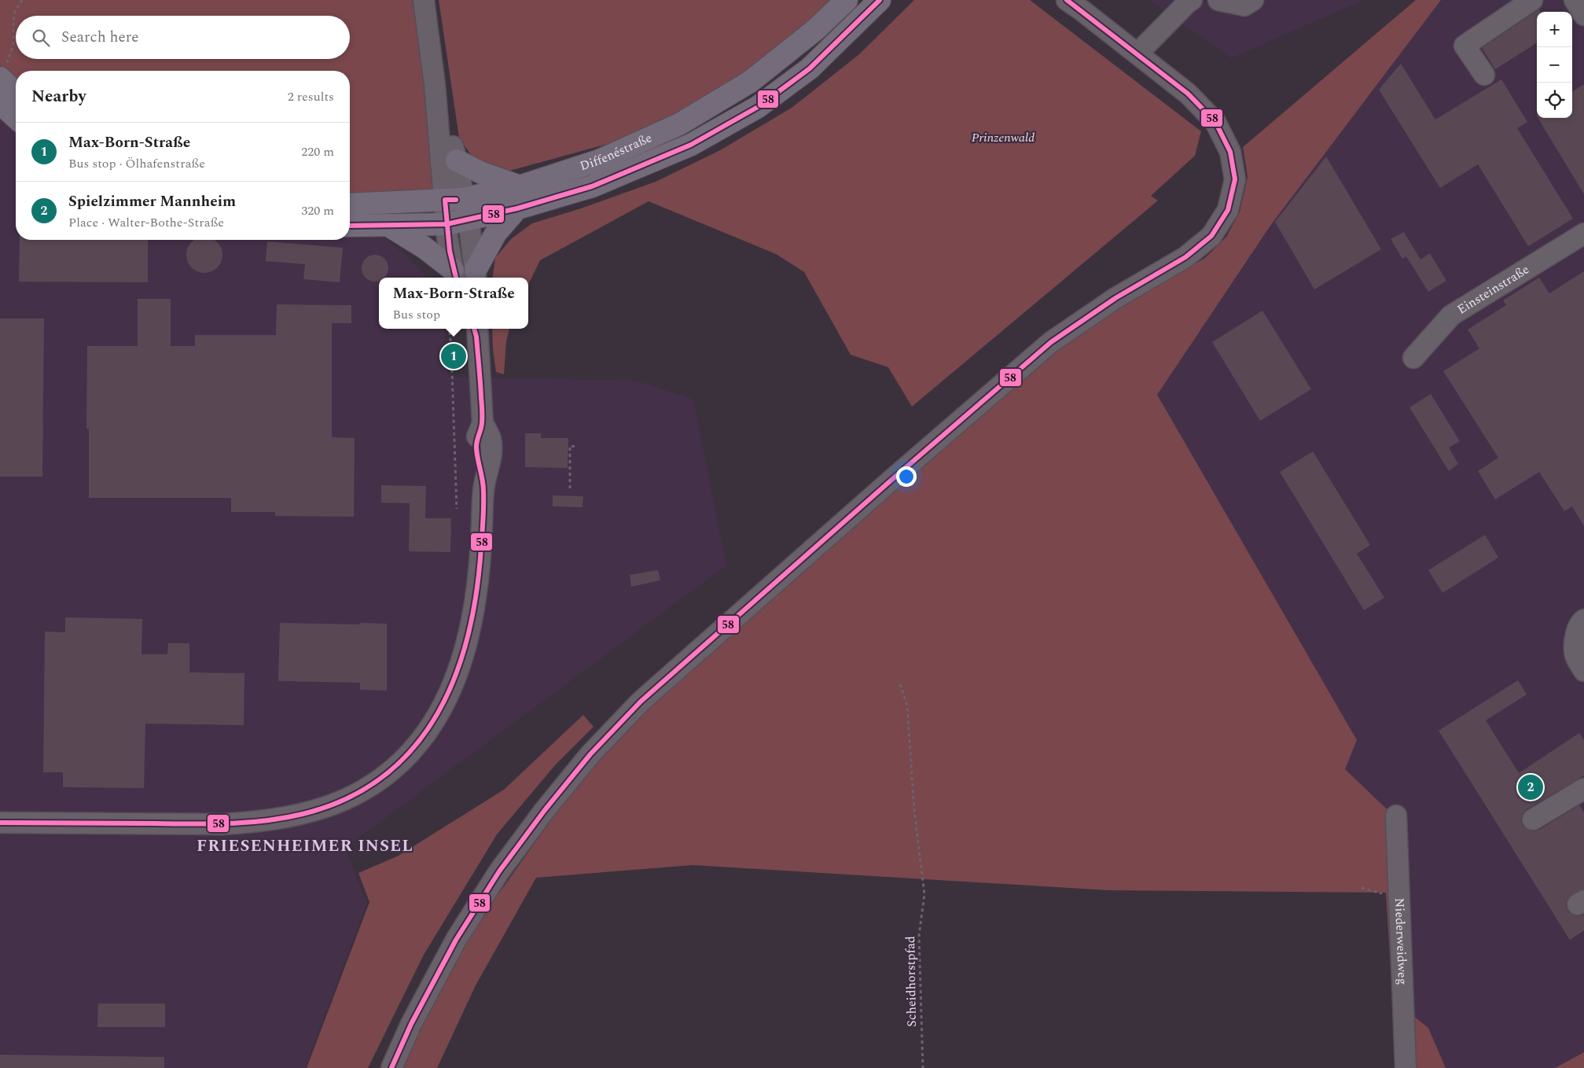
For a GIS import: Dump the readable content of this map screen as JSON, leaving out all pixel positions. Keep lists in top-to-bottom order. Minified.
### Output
{"streets":{"main road":["Diffenéstraße"],"street":["Einsteinstraße","Niederweidweg"],"path":["Scheidhorstpfad"]},"districts":["FRIESENHEIMER INSEL"],"parks":["Prinzenwald"],"lines":["transit line 58"],"page":{"map_buttons":["+","−"],"search":"Search here","heading":["Nearby","2 results"],"list":[{"mark":"1","name":"Max-Born-Straße","note":"Bus stop · Ölhafenstraße","value":"220 m"},{"mark":"2","name":"Spielzimmer Mannheim","note":"Place · Walter-Bothe-Straße","value":"320 m"}],"popup":["Max-Born-Straße","Bus stop"],"pins":["1","2"]}}
